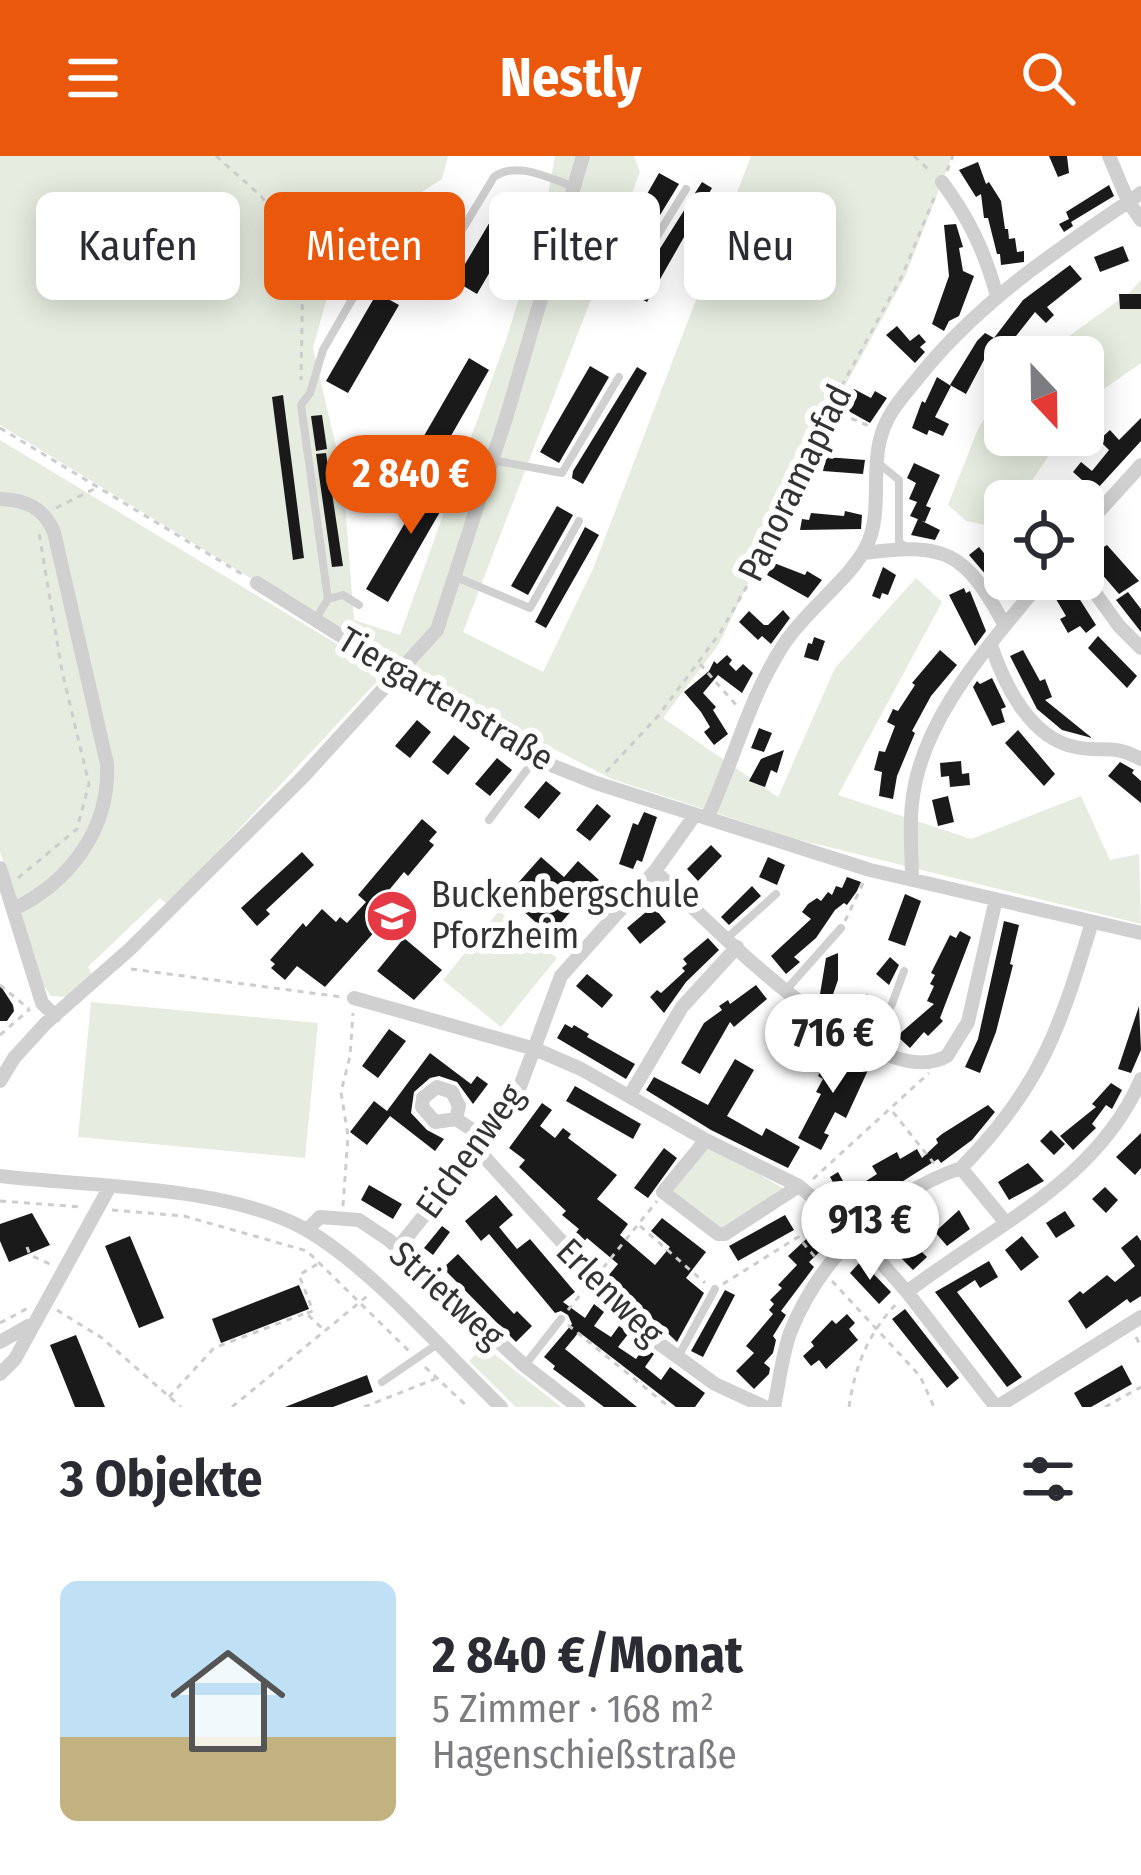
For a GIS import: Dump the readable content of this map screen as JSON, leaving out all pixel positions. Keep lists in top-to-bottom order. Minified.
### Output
{"streets":{"street":["Tiergartenstraße","Eichenweg","Erlenweg","Strietweg"],"path":["Panoramapfad"]},"crossings":[["Panoramapfad","Tiergartenstraße"],["Tiergartenstraße","Eichenweg"],["Eichenweg","Erlenweg"],["Eichenweg","Strietweg"]],"places":{"school or university":["Buckenbergschule Pforzheim"]},"north":"bottom","page":{"header":"Nestly","chip":["Kaufen","Mieten","Filter","Neu"],"price":["2 840 €","716 €","913 €"],"heading":"3 Objekte","list":[{"name":"2 840 €/Monat","note":"5 Zimmer · 168 m² · Hagenschießstraße"}]}}
